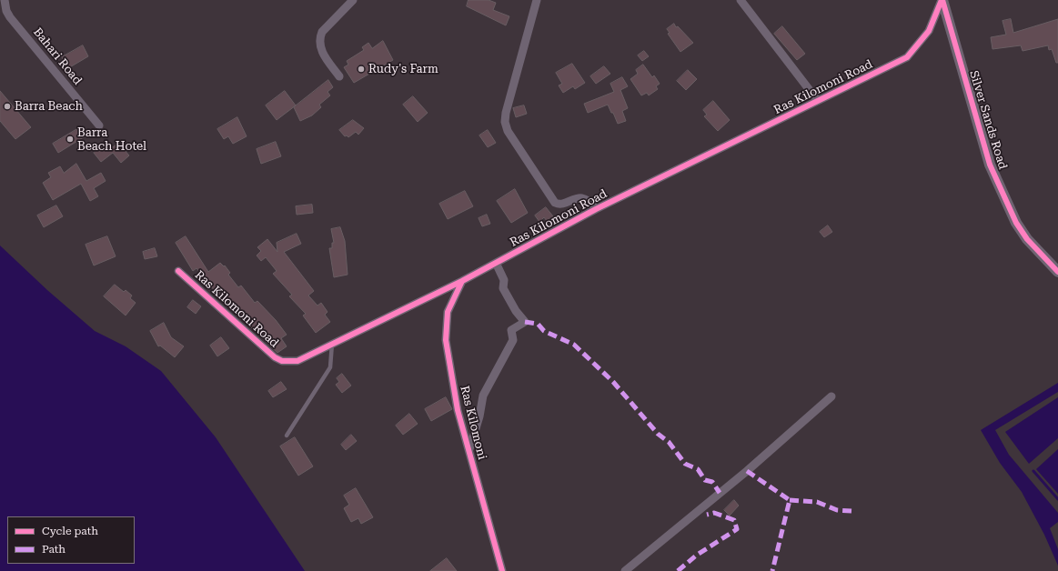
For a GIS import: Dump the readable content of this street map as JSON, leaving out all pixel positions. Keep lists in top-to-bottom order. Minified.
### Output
{"streets":{"street":["Bahari Road","Ras Kilomoni Road","Silver Sands Road","Ras Kilomoni"]},"crossings":[["Ras Kilomoni Road","Silver Sands Road"],["Ras Kilomoni Road","Ras Kilomoni"]],"places":["Rudy's Farm","Barra Beach","Barra Beach Hotel"],"legend":["Cycle path","Path"]}
